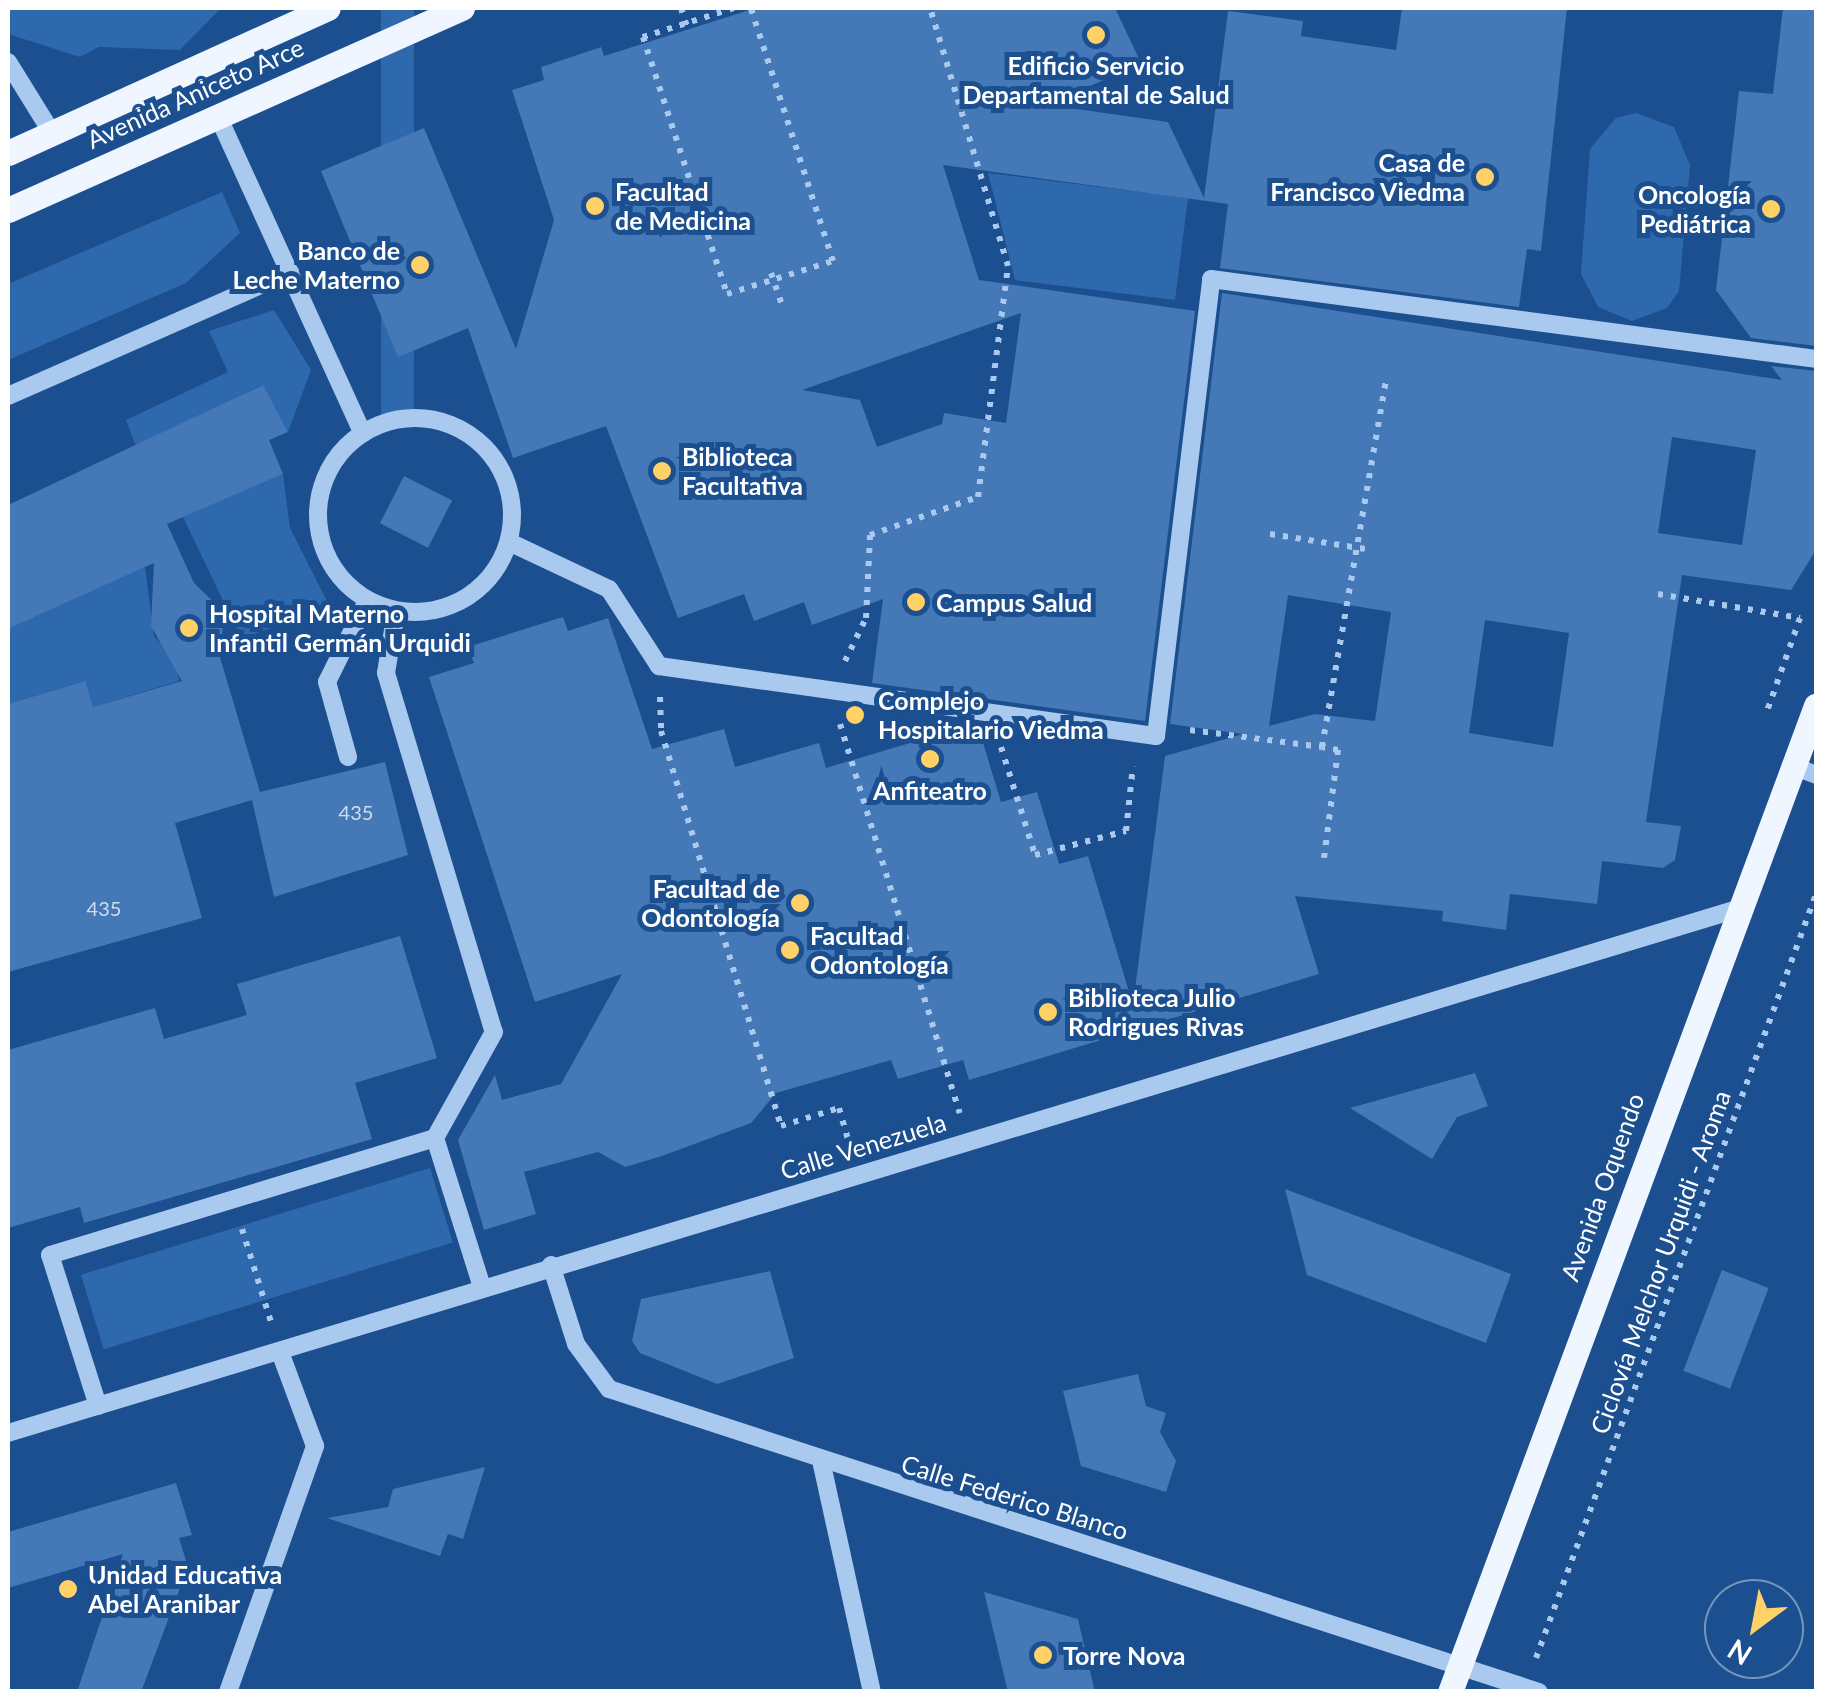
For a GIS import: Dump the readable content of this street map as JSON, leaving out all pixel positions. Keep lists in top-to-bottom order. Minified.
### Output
{"streets":{"main road":["Avenida Aniceto Arce","Avenida Oquendo"],"street":["Calle Venezuela","Calle Federico Blanco"],"path":["Ciclovía Melchor Urquidi - Aroma"]},"crossings":[["Calle Venezuela","Avenida Oquendo"],["Calle Venezuela","Calle Federico Blanco"],["Avenida Oquendo","Calle Federico Blanco"]],"places":["Edificio Servicio Departamental de Salud","Casa de Francisco Viedma","Facultad de Medicina","Oncología Pediátrica","Banco de Leche Materno","Biblioteca Facultativa","Campus Salud","Hospital Materno Infantil Germán Urquidi","Complejo Hospitalario Viedma","Anfiteatro","Facultad de Odontología","Facultad Odontología","Biblioteca Julio Rodrigues Rivas","Unidad Educativa Abel Aranibar","Torre Nova"],"house_numbers":["435","435"],"north":"bottom left"}
